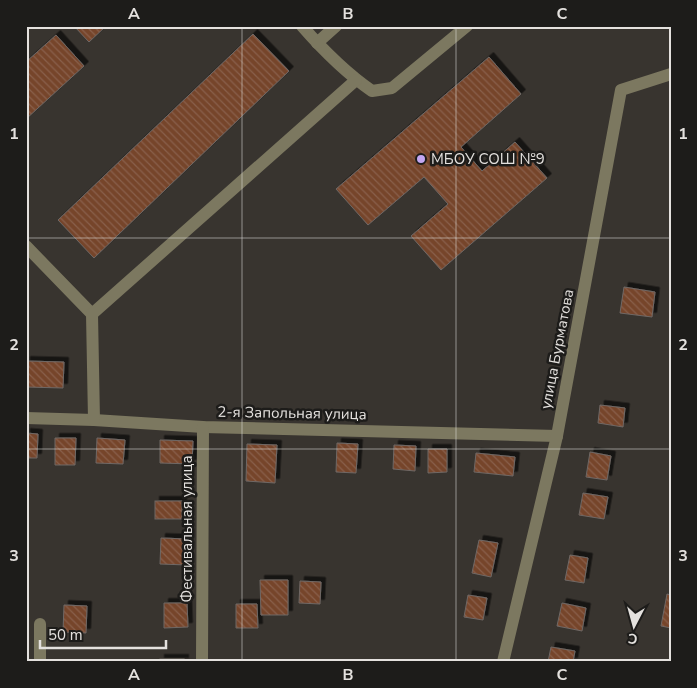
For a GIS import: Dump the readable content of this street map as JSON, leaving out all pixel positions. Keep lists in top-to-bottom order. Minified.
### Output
{"streets":{"street":["улица Бурматова","2-я Запольная улица","Фестивальная улица"]},"crossings":[["улица Бурматова","2-я Запольная улица"],["2-я Запольная улица","Фестивальная улица"]],"places":["МБОУ СОШ №9"],"scale_bar":"50 m","north":"bottom","grid":{"columns":["A","B","C"],"rows":["1","2","3"]}}
